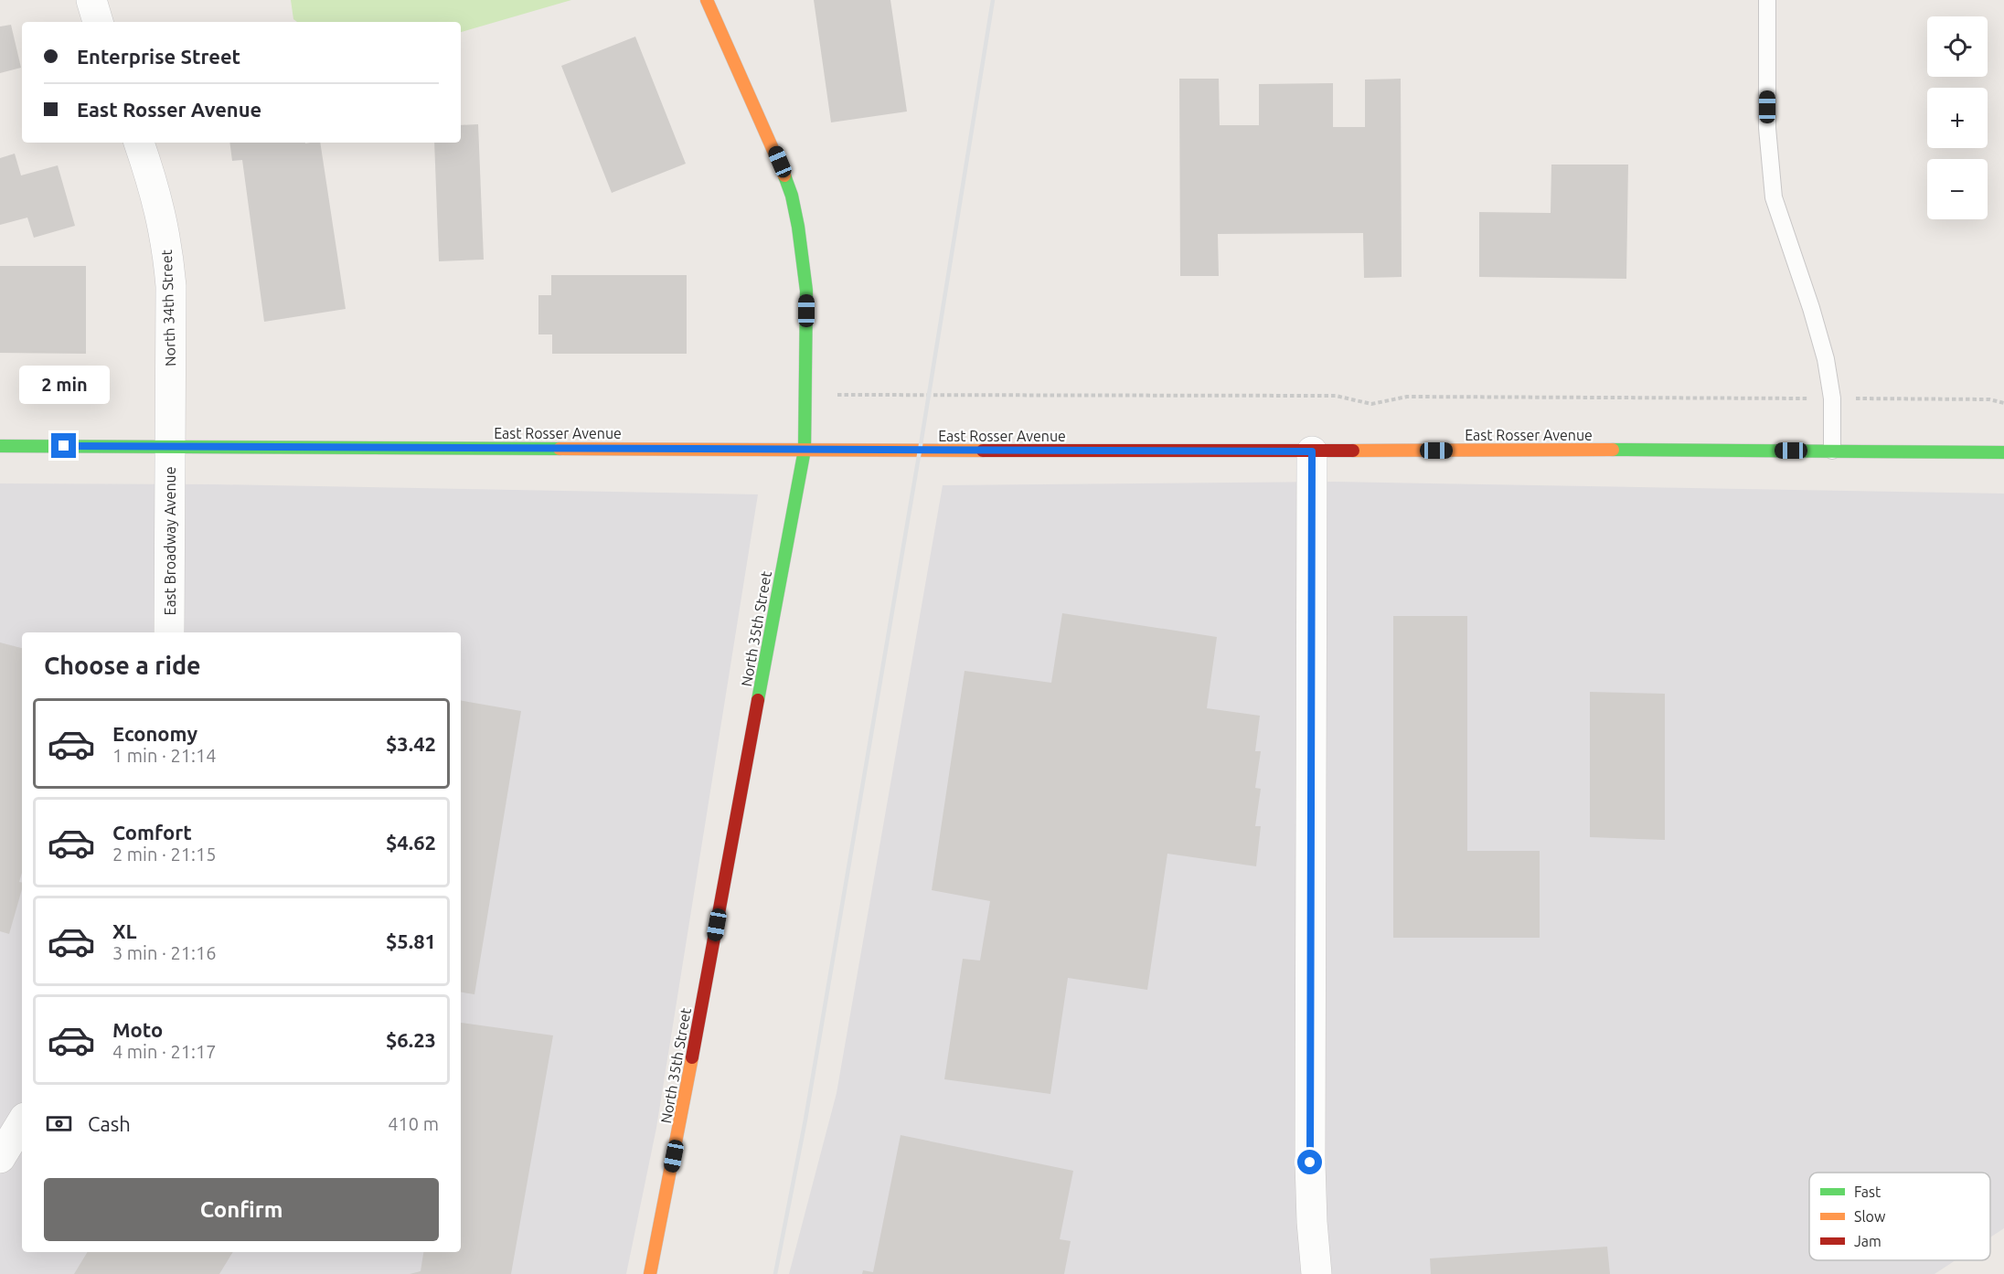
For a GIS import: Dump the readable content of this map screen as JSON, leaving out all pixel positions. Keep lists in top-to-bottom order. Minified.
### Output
{"streets":{"street":["North 34th Street","East Rosser Avenue","East Broadway Avenue","North 35th Street"]},"crossings":[["North 34th Street","East Rosser Avenue"],["North 34th Street","East Broadway Avenue"],["East Rosser Avenue","East Broadway Avenue"],["East Rosser Avenue","North 35th Street"]],"legend":["Fast","Slow","Jam"],"page":{"map_buttons":["+","−"],"banner":["Enterprise Street","East Rosser Avenue"],"bubble":"2 min","heading":"Choose a ride","list":[{"name":"Economy","note":"1 min · 21:14","value":"$3.42"},{"name":"Comfort","note":"2 min · 21:15","value":"$4.62"},{"name":"XL","note":"3 min · 21:16","value":"$5.81"},{"name":"Moto","note":"4 min · 21:17","value":"$6.23"}],"pay":["Cash","410 m"],"buttons":"Confirm"}}
